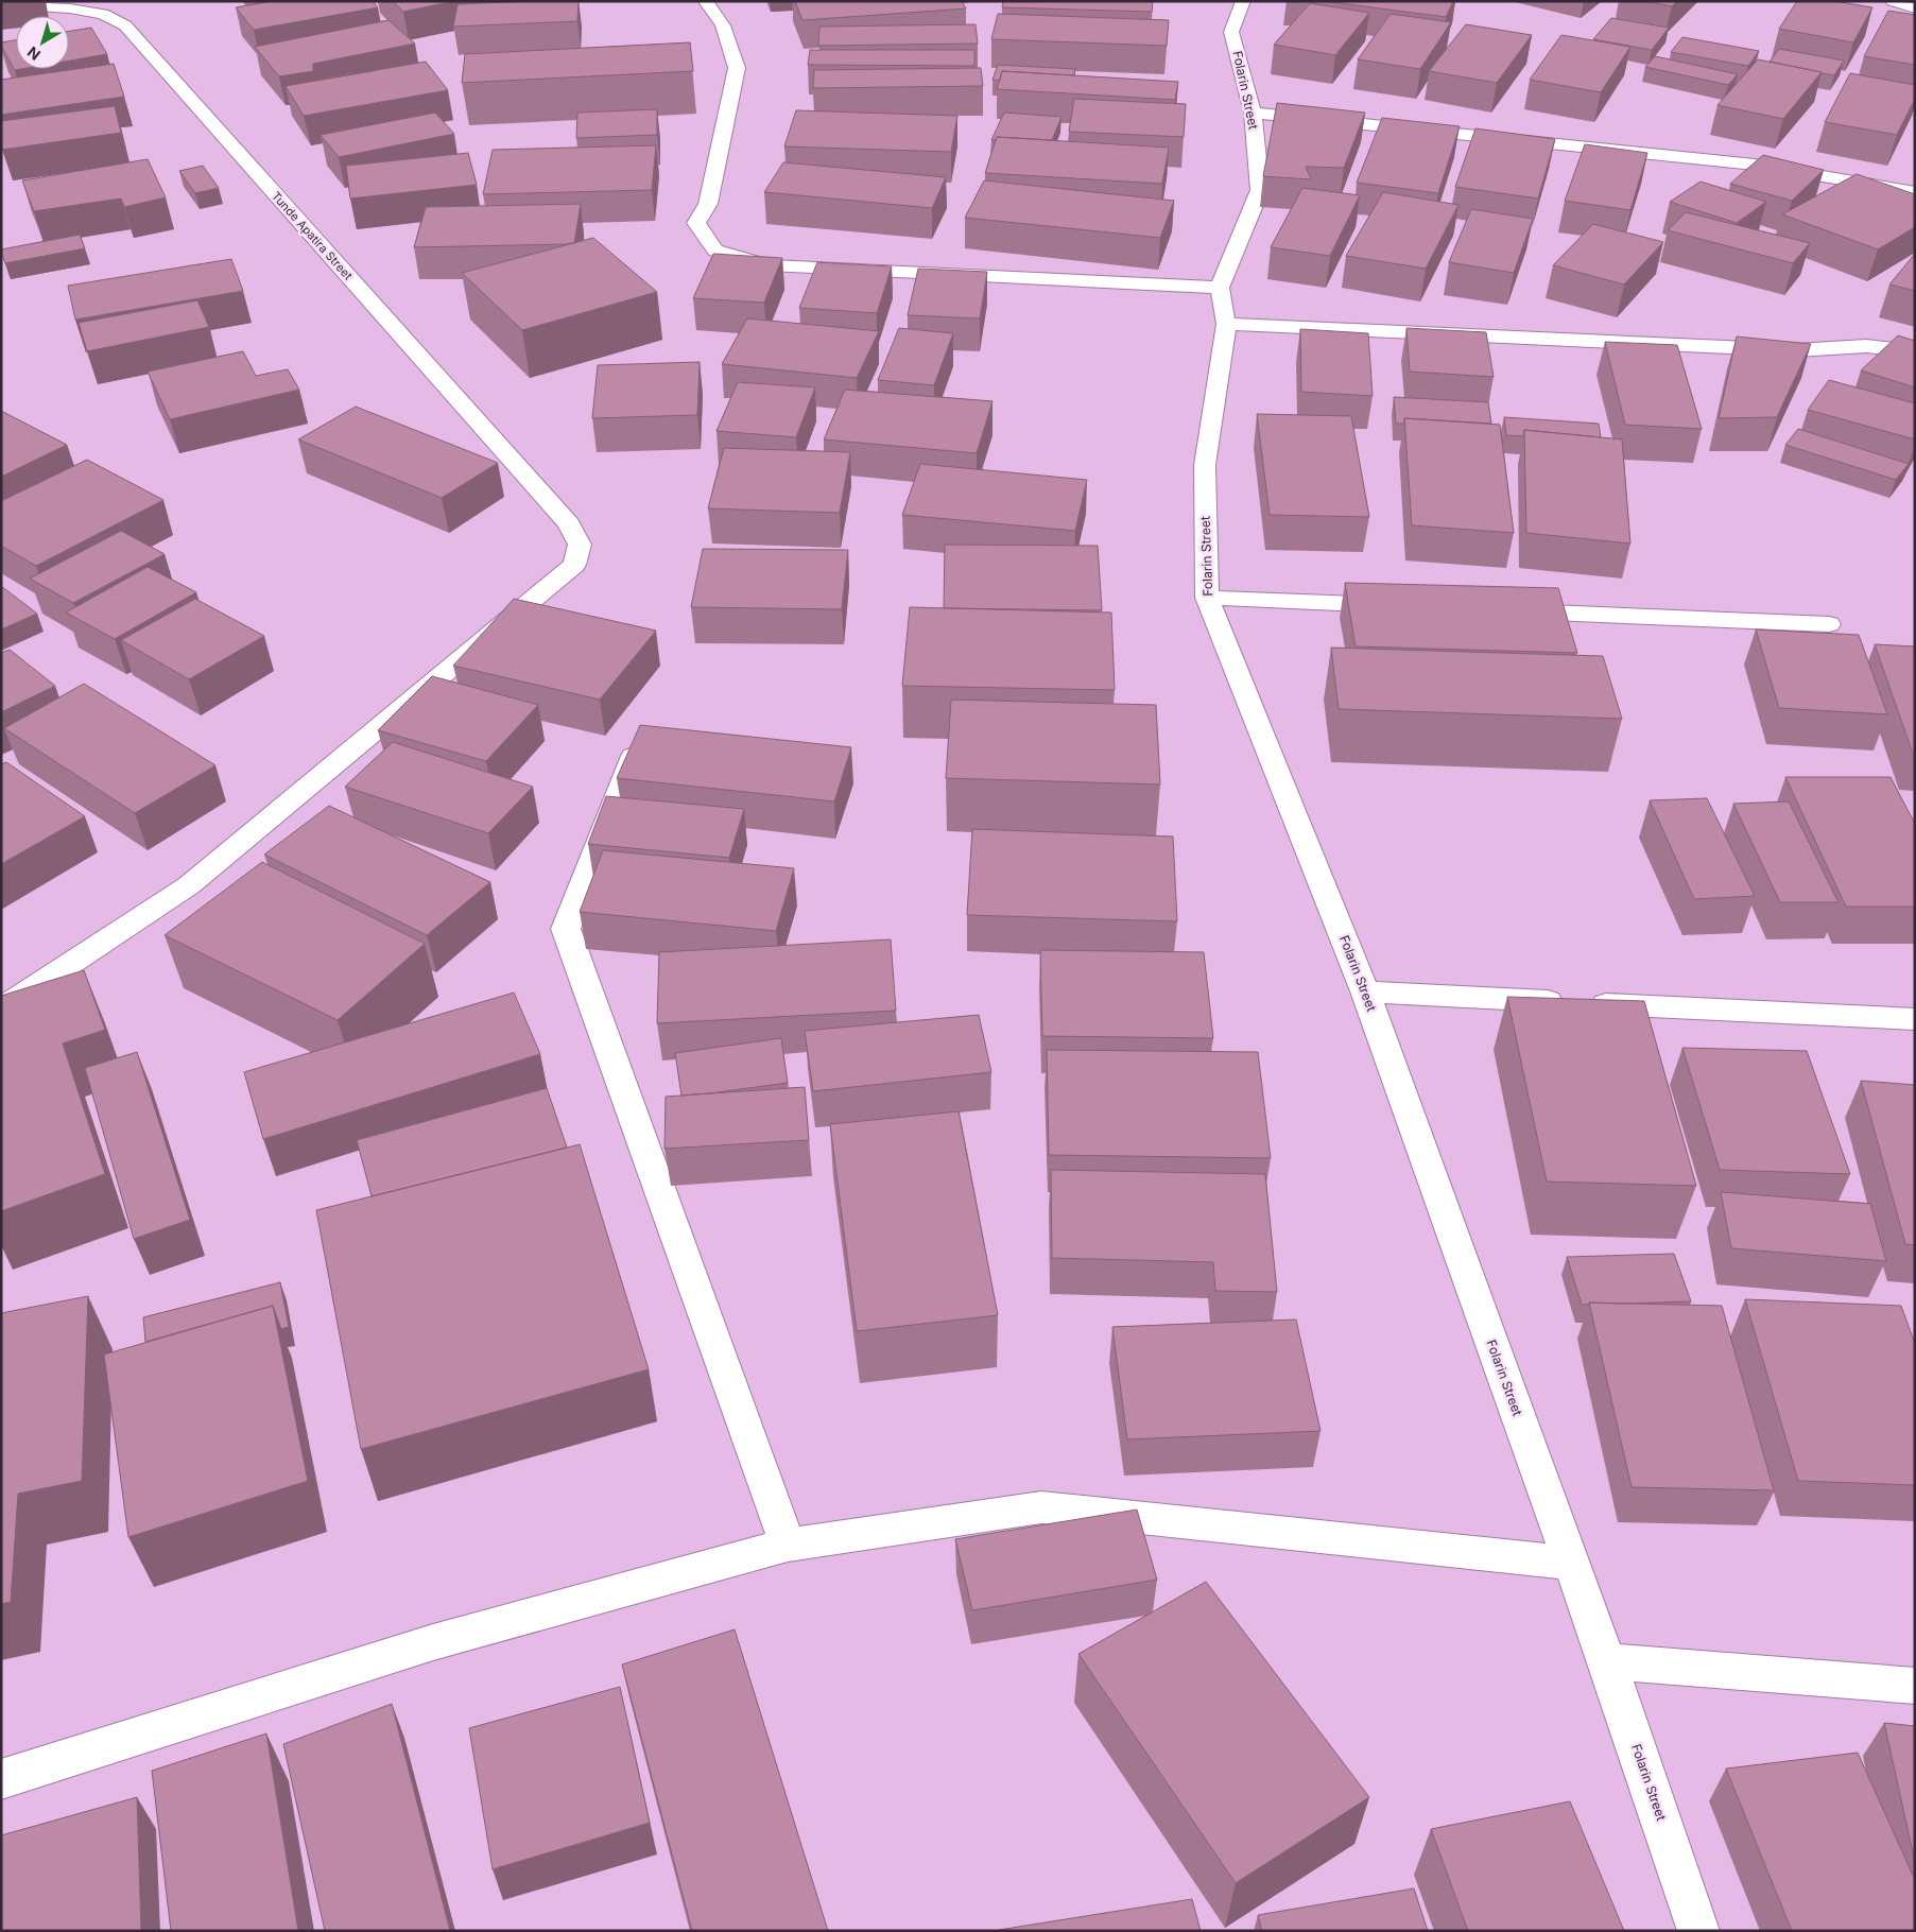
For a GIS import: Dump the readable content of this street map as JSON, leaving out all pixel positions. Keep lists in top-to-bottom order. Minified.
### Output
{"streets":{"street":["Folarin Street","Tunde Apatira Street"]},"north":"bottom left"}
